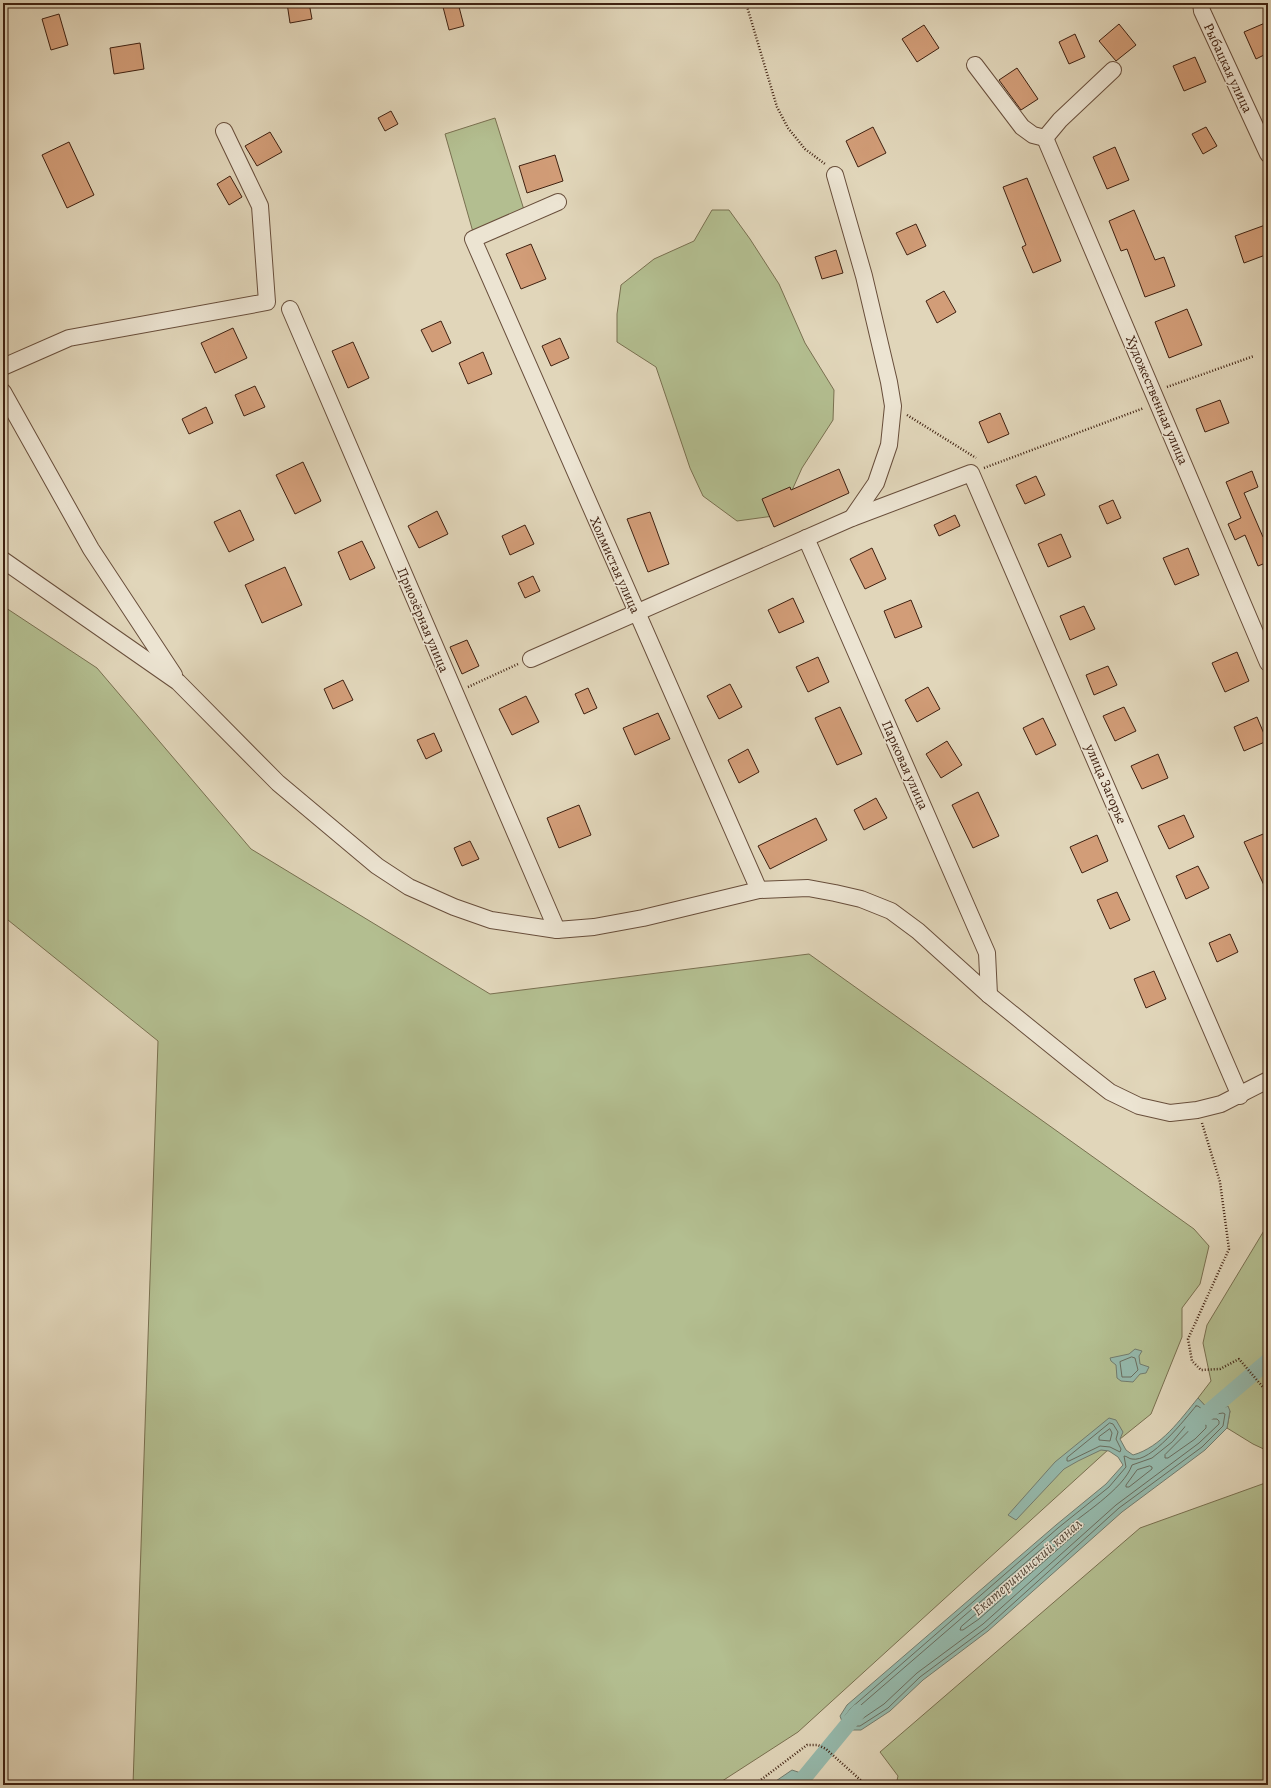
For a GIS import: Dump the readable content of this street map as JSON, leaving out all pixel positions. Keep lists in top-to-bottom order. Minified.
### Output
{"streets":{"street":["Рыбацкая улица","Художественная улица","Холмистая улица","Приозёрная улица","Парковая улица","улица Загорье"]},"water":["Екатерининский канал"]}
